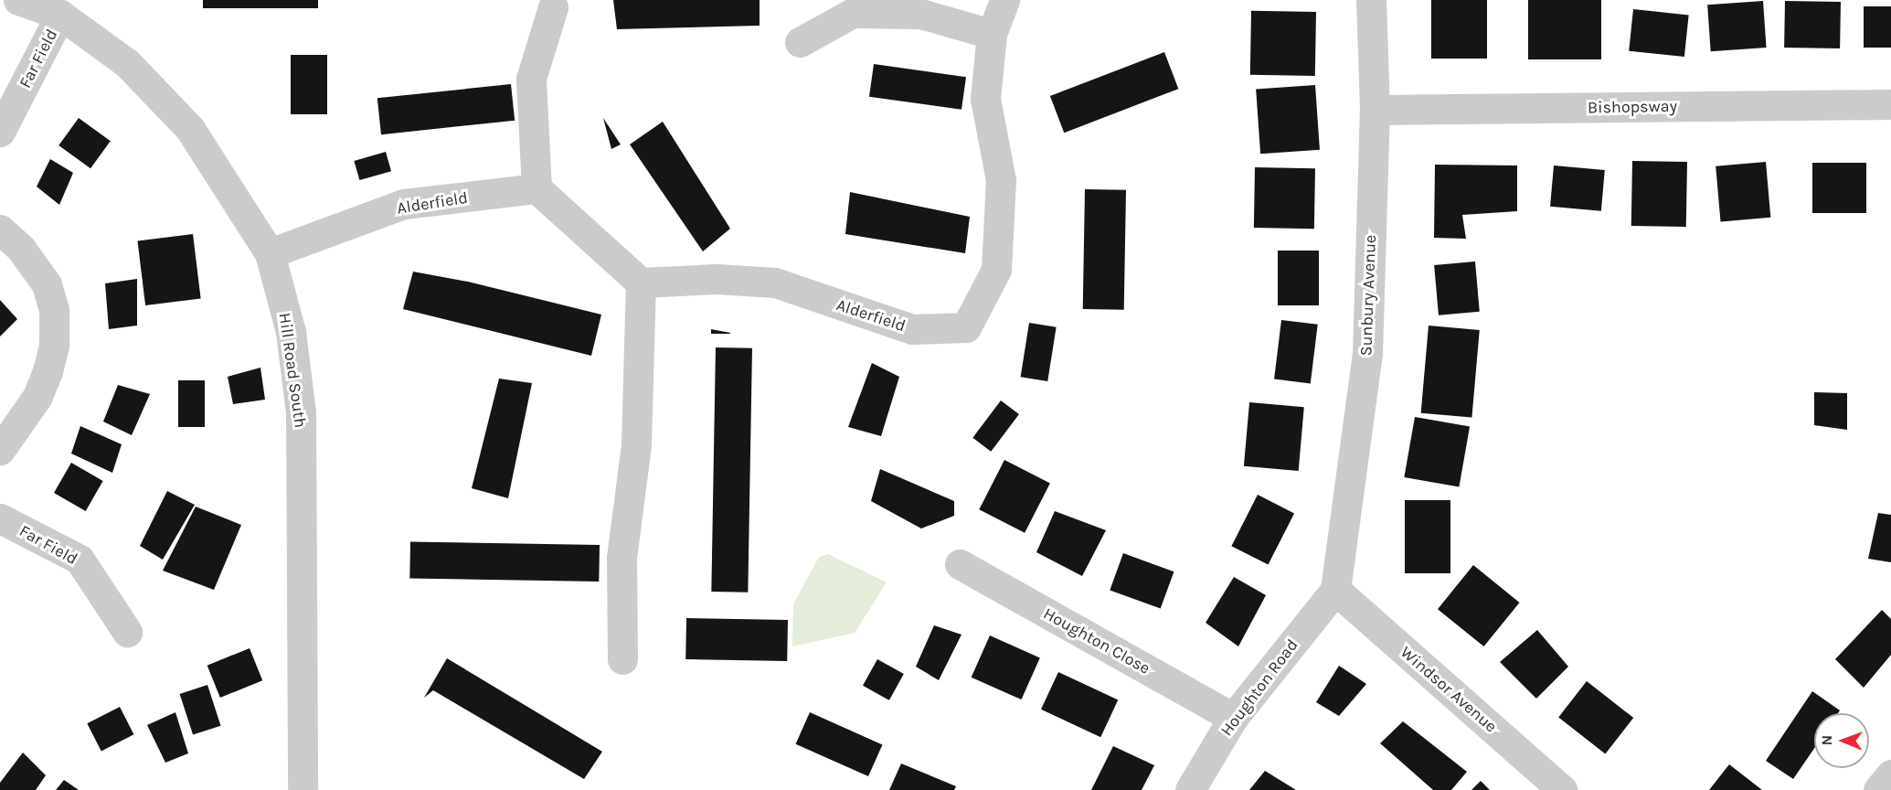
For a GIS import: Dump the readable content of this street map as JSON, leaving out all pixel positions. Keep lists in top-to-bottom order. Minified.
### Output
{"streets":{"street":["Far Field","Bishopsway","Alderfield","Sunbury Avenue","Hill Road South","Houghton Close","Houghton Road","Windsor Avenue"]},"crossings":[["Far Field","Hill Road South"],["Bishopsway","Sunbury Avenue"],["Alderfield","Hill Road South"],["Sunbury Avenue","Houghton Road"],["Sunbury Avenue","Windsor Avenue"],["Houghton Close","Houghton Road"],["Houghton Road","Windsor Avenue"]],"north":"left"}
